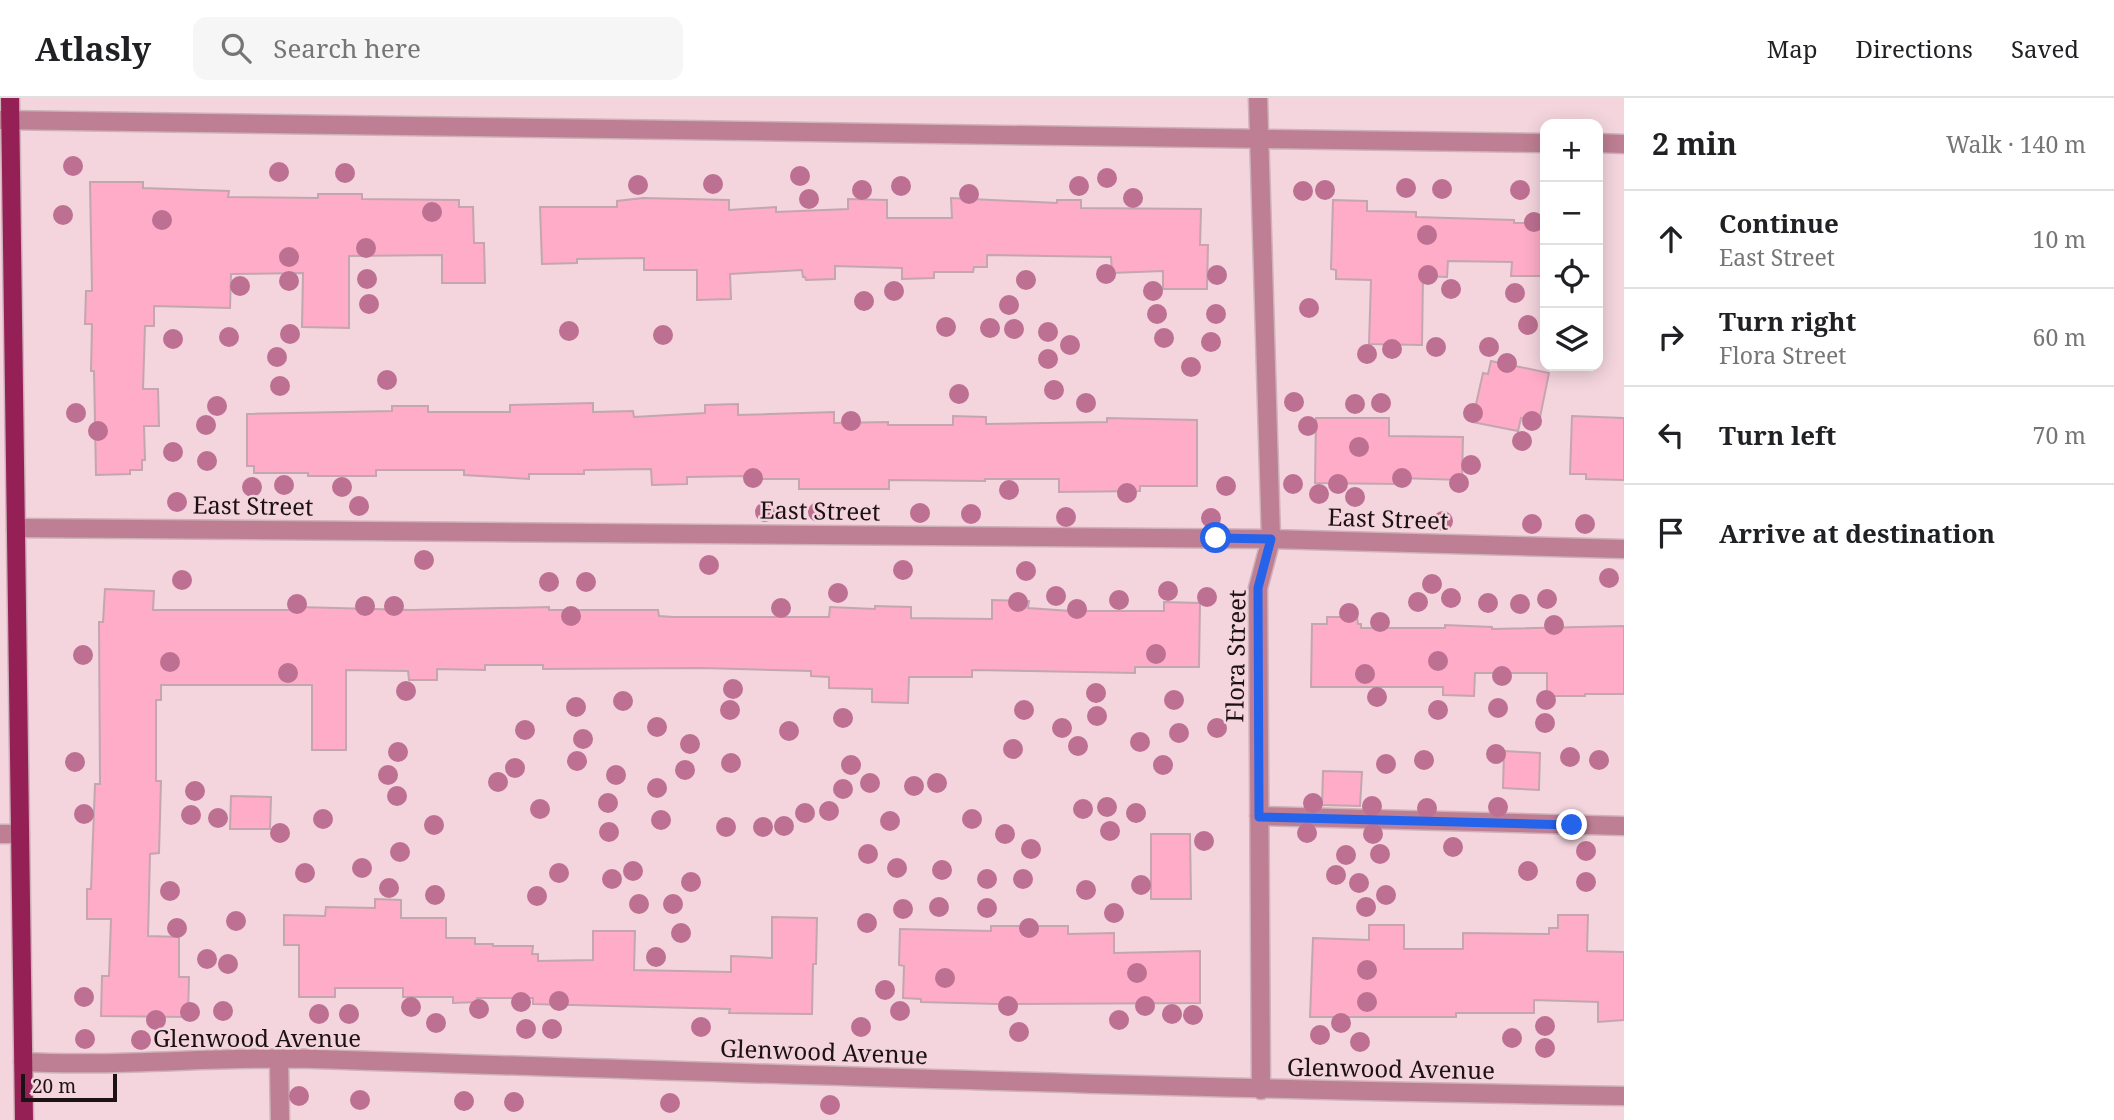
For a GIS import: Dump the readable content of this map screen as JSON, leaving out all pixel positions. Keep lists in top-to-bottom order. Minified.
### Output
{"streets":{"street":["East Street","Flora Street","Glenwood Avenue"]},"crossings":[["East Street","Flora Street"],["Flora Street","Glenwood Avenue"]],"scale_bar":"20 m","page":{"header":"Atlasly","search":"Search here","nav":["Map","Directions","Saved"],"heading":["2 min","Walk · 140 m"],"map_buttons":["+","−"],"list":[["Continue","East Street","10 m"],["Turn right","Flora Street","60 m"],["Turn left","70 m"],"Arrive at destination"],"scale":"20 m"}}
